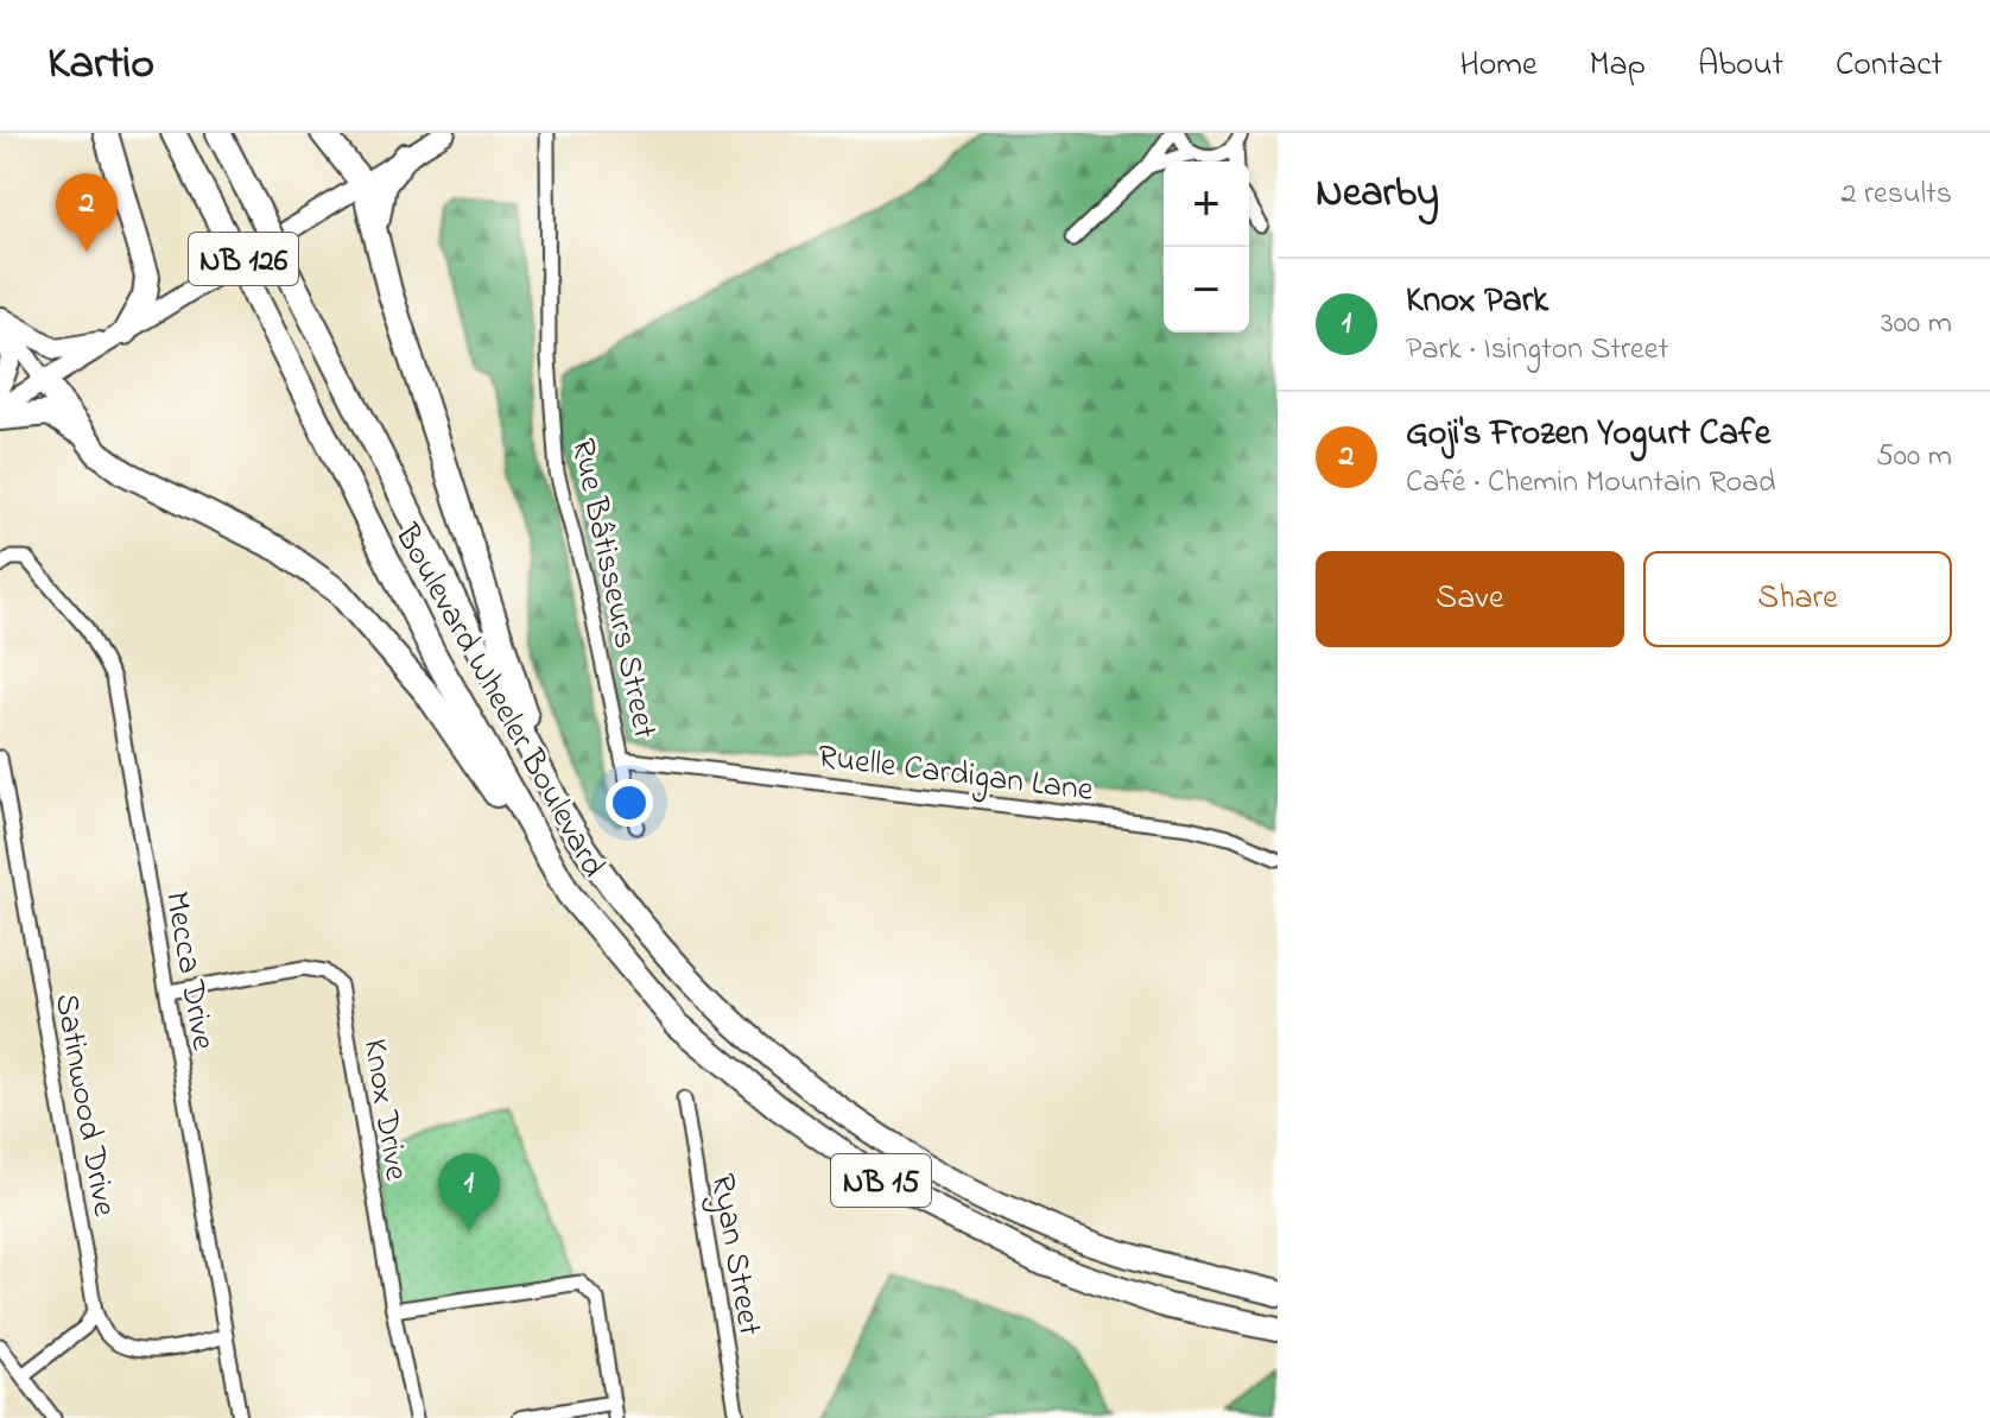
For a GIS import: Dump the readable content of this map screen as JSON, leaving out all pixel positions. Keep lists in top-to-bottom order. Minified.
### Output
{"streets":{"highway":["Boulevard Wheeler Boulevard","NB 15"],"main road":["NB 126"],"street":["Rue Bâtisseurs Street","Ruelle Cardigan Lane","Mecca Drive","Satinwood Drive","Knox Drive","Ryan Street"]},"crossings":[["Rue Bâtisseurs Street","Ruelle Cardigan Lane"],["Mecca Drive","Satinwood Drive"],["Mecca Drive","Knox Drive"]],"page":{"header":"Kartio","nav":["Home","Map","About","Contact"],"heading":["Nearby","2 results"],"map_buttons":["+","−"],"pins":["2","1"],"list":[{"mark":"1","name":"Knox Park","note":"Park · Isington Street","value":"300 m"},{"mark":"2","name":"Goji's Frozen Yogurt Cafe","note":"Café · Chemin Mountain Road","value":"500 m"}],"buttons":["Save","Share"]}}
